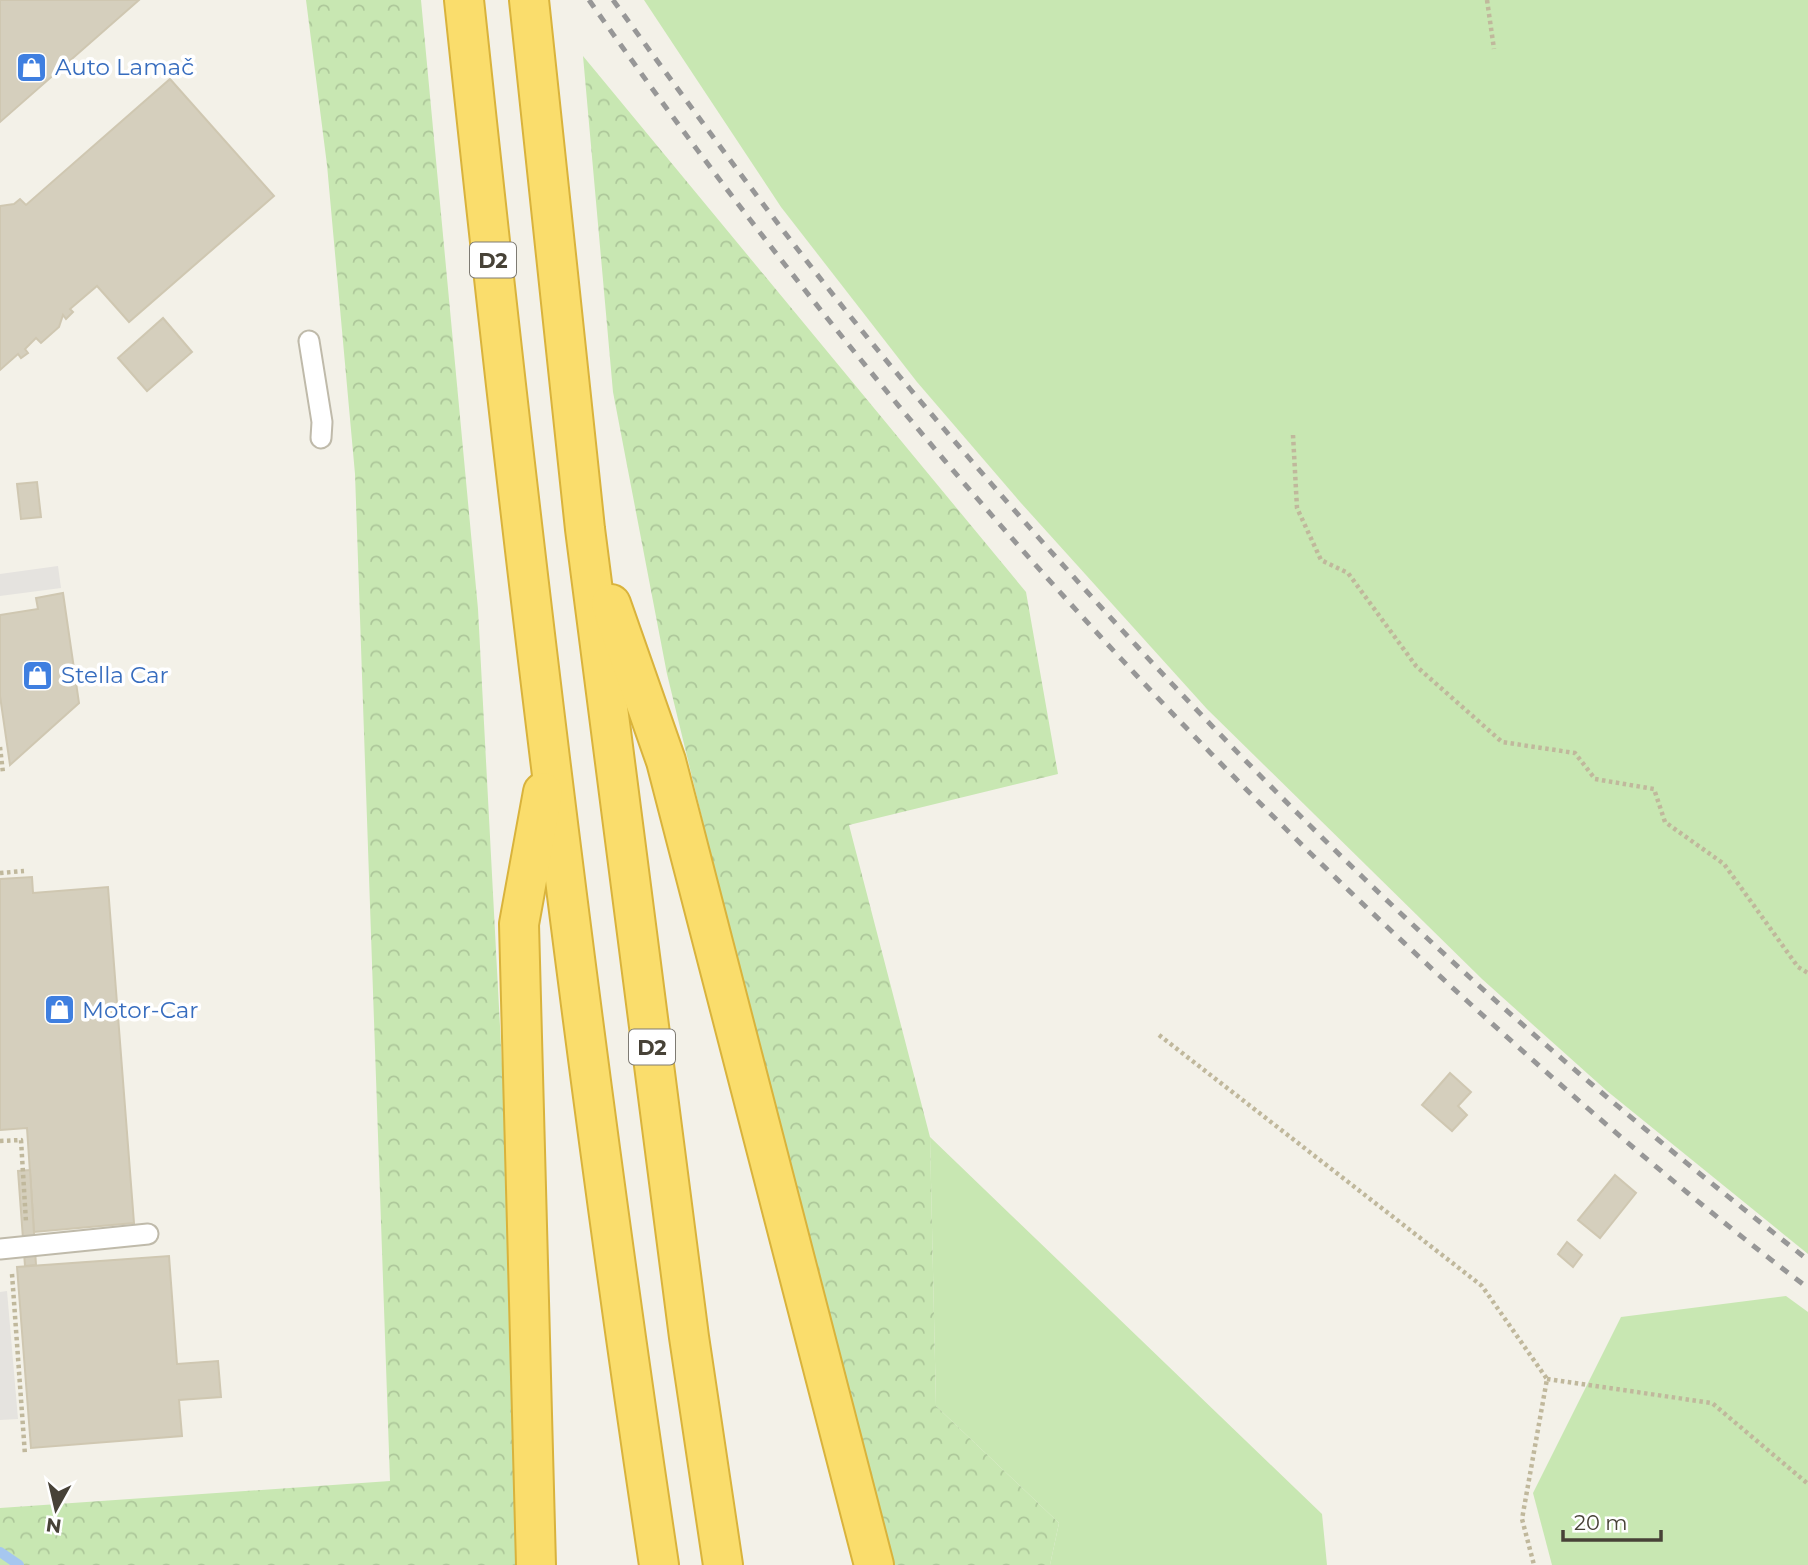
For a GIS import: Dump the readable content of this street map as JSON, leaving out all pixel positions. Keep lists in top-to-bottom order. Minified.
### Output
{"streets":{"highway":["D2"]},"places":{"shop":["Auto Lamač","Stella Car","Motor-Car"]},"scale_bar":"20 m","north":"bottom"}
